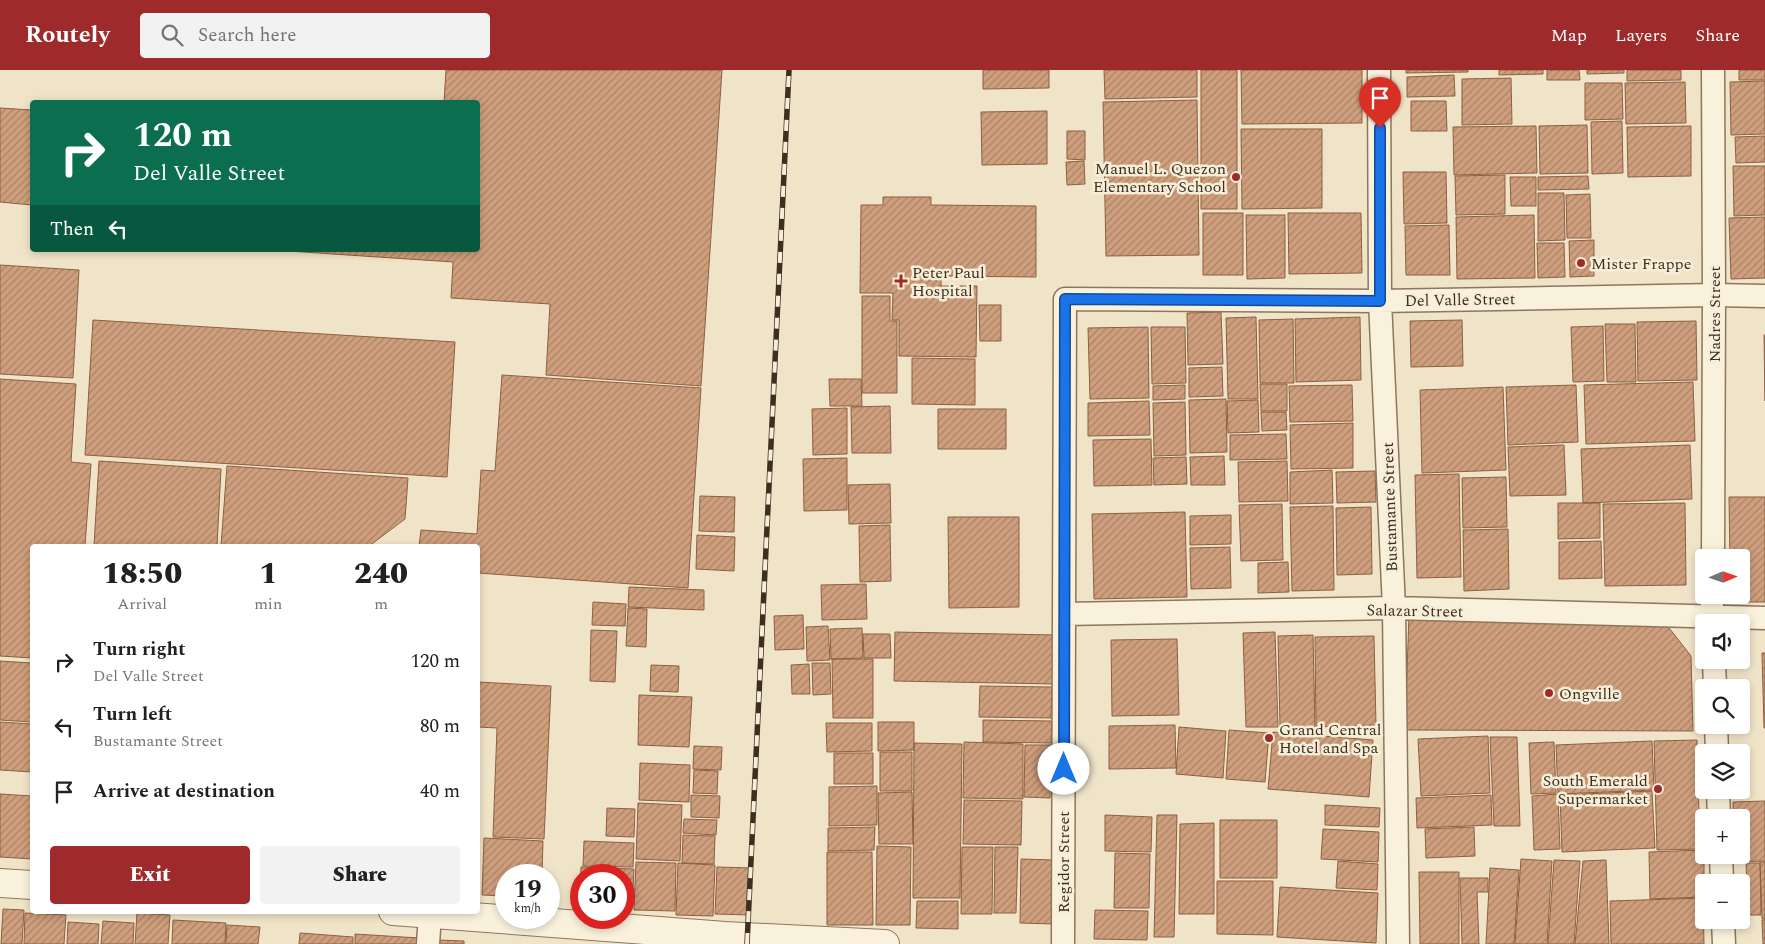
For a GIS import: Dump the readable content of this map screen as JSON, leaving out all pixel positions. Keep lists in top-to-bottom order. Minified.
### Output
{"streets":{"street":["Del Valle Street","Nadres Street","Bustamante Street","Salazar Street","Regidor Street"]},"crossings":[["Del Valle Street","Nadres Street"],["Del Valle Street","Bustamante Street"],["Del Valle Street","Regidor Street"],["Bustamante Street","Salazar Street"],["Salazar Street","Regidor Street"]],"places":{"other":["Manuel L. Quezon Elementary School","Mister Frappe","Ongville","Grand Central Hotel and Spa","South Emerald Supermarket"],"health":["Peter Paul Hospital"]},"north":"right","page":{"header":"Routely","search":"Search here","nav":["Map","Layers","Share"],"turn":["120 m","Del Valle Street"],"then":"Then","eta":["18:50","Arrival","1","min","240","m"],"map_buttons":["+","−"],"list":[{"name":"Turn right","note":"Del Valle Street","value":"120 m"},{"name":"Turn left","note":"Bustamante Street","value":"80 m"},{"name":"Arrive at destination","value":"40 m"}],"buttons":["Exit","Share"],"speed":"19 km/h","limit":"30"}}
